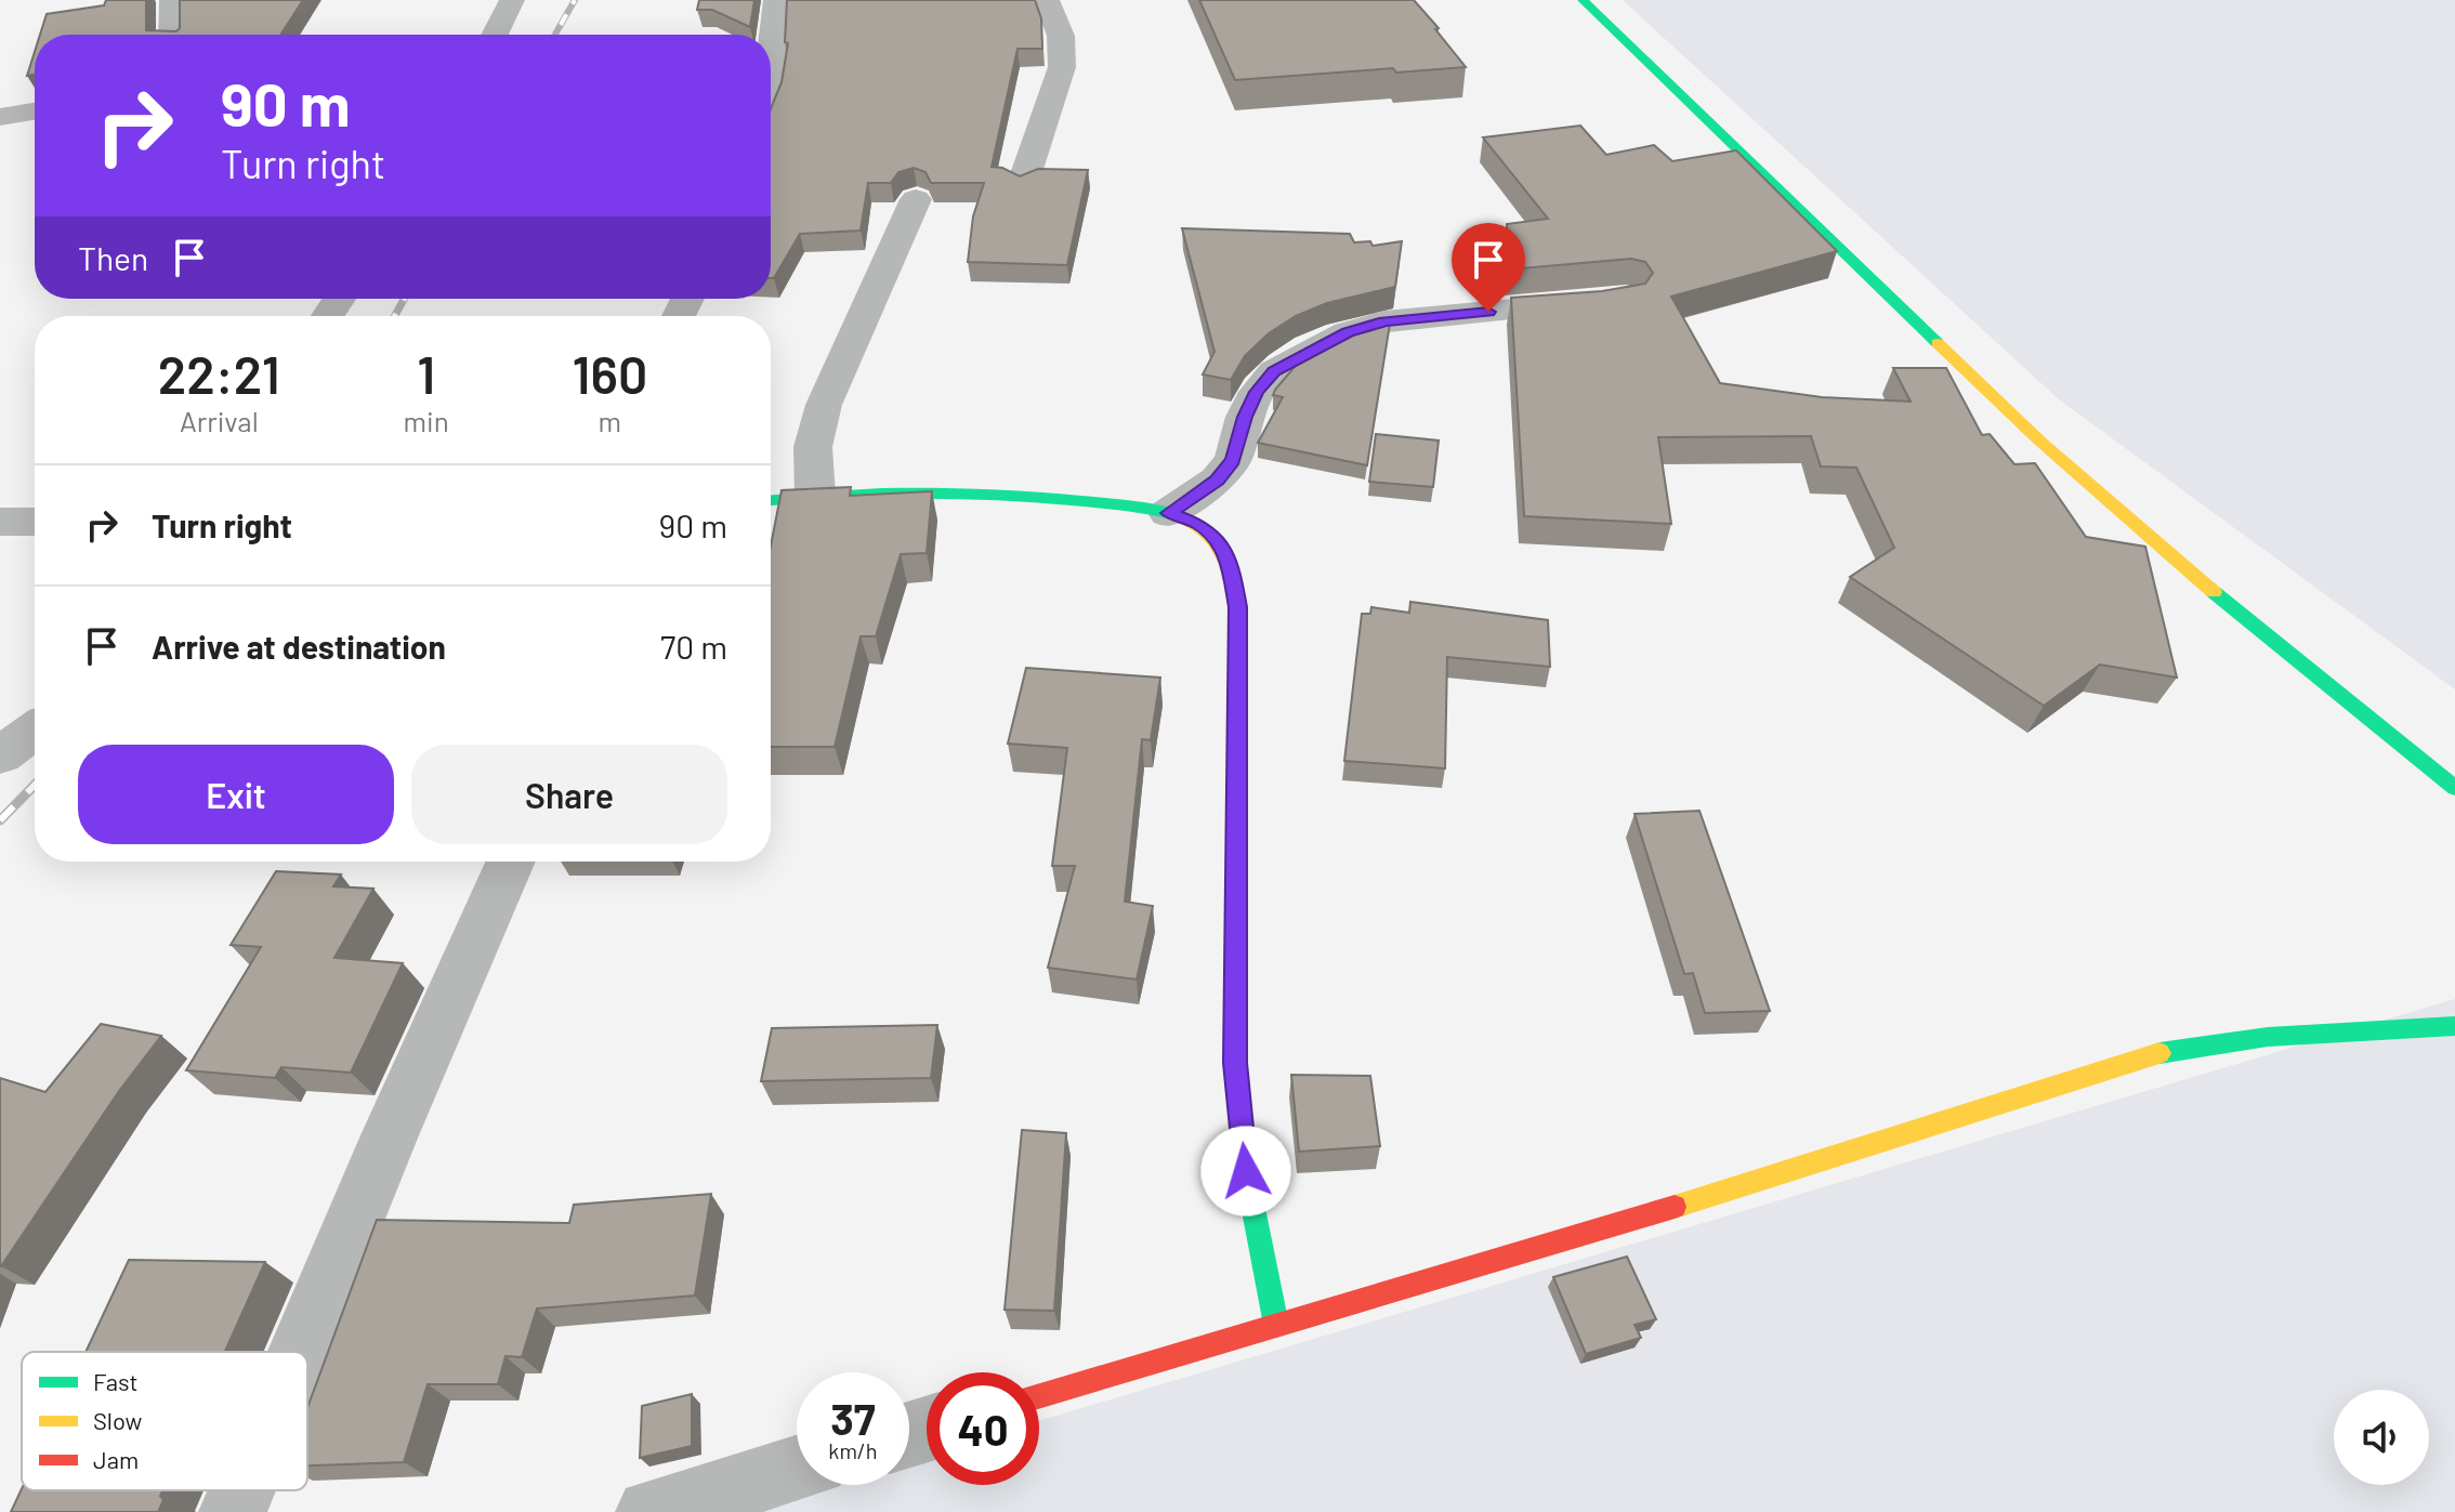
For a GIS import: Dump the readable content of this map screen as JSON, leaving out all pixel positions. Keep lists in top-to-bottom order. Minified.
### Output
{"legend":["Fast","Slow","Jam"],"page":{"turn":["90 m","Turn right"],"then":"Then","eta":["22:21","Arrival","1","min","160","m"],"list":[{"name":"Turn right","value":"90 m"},{"name":"Arrive at destination","value":"70 m"}],"buttons":["Exit","Share"],"speed":"37 km/h","limit":"40"}}
